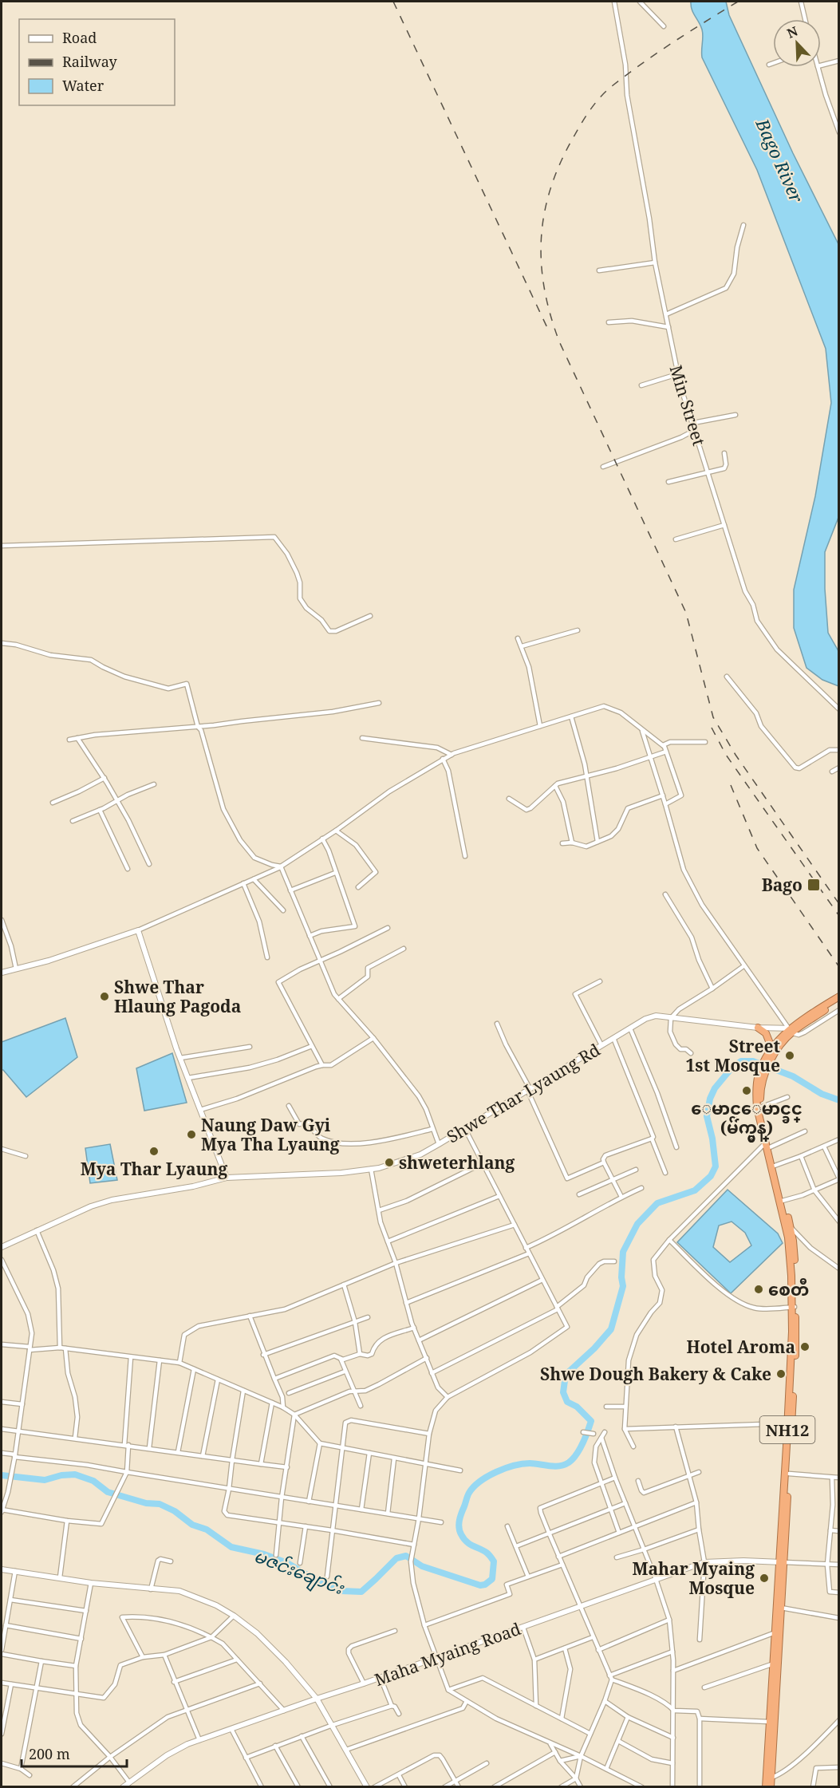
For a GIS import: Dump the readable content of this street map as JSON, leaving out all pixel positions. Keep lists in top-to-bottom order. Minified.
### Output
{"streets":{"highway":["NH12"],"street":["Min Street","Shwe Thar Lyaung Rd","Maha Myaing Road"]},"crossings":[["Shwe Thar Lyaung Rd","NH12"],["NH12","Maha Myaing Road"]],"water":["Bago River","မဇင်းချောင်း"],"places":{"transit":["Bago"],"other":["Shwe Thar Hlaung Pagoda","Street 1st Mosque","ေမာင္ေမာင္ခင္ (မ်က္မွန္)","Naung Daw Gyi Mya Tha Lyaung","Mya Thar Lyaung","shweterhlang","စေတီ","Hotel Aroma","Shwe Dough Bakery & Cake","Mahar Myaing Mosque"]},"legend":["Road","Railway","Water"],"scale_bar":"200 m","north":"top left"}
